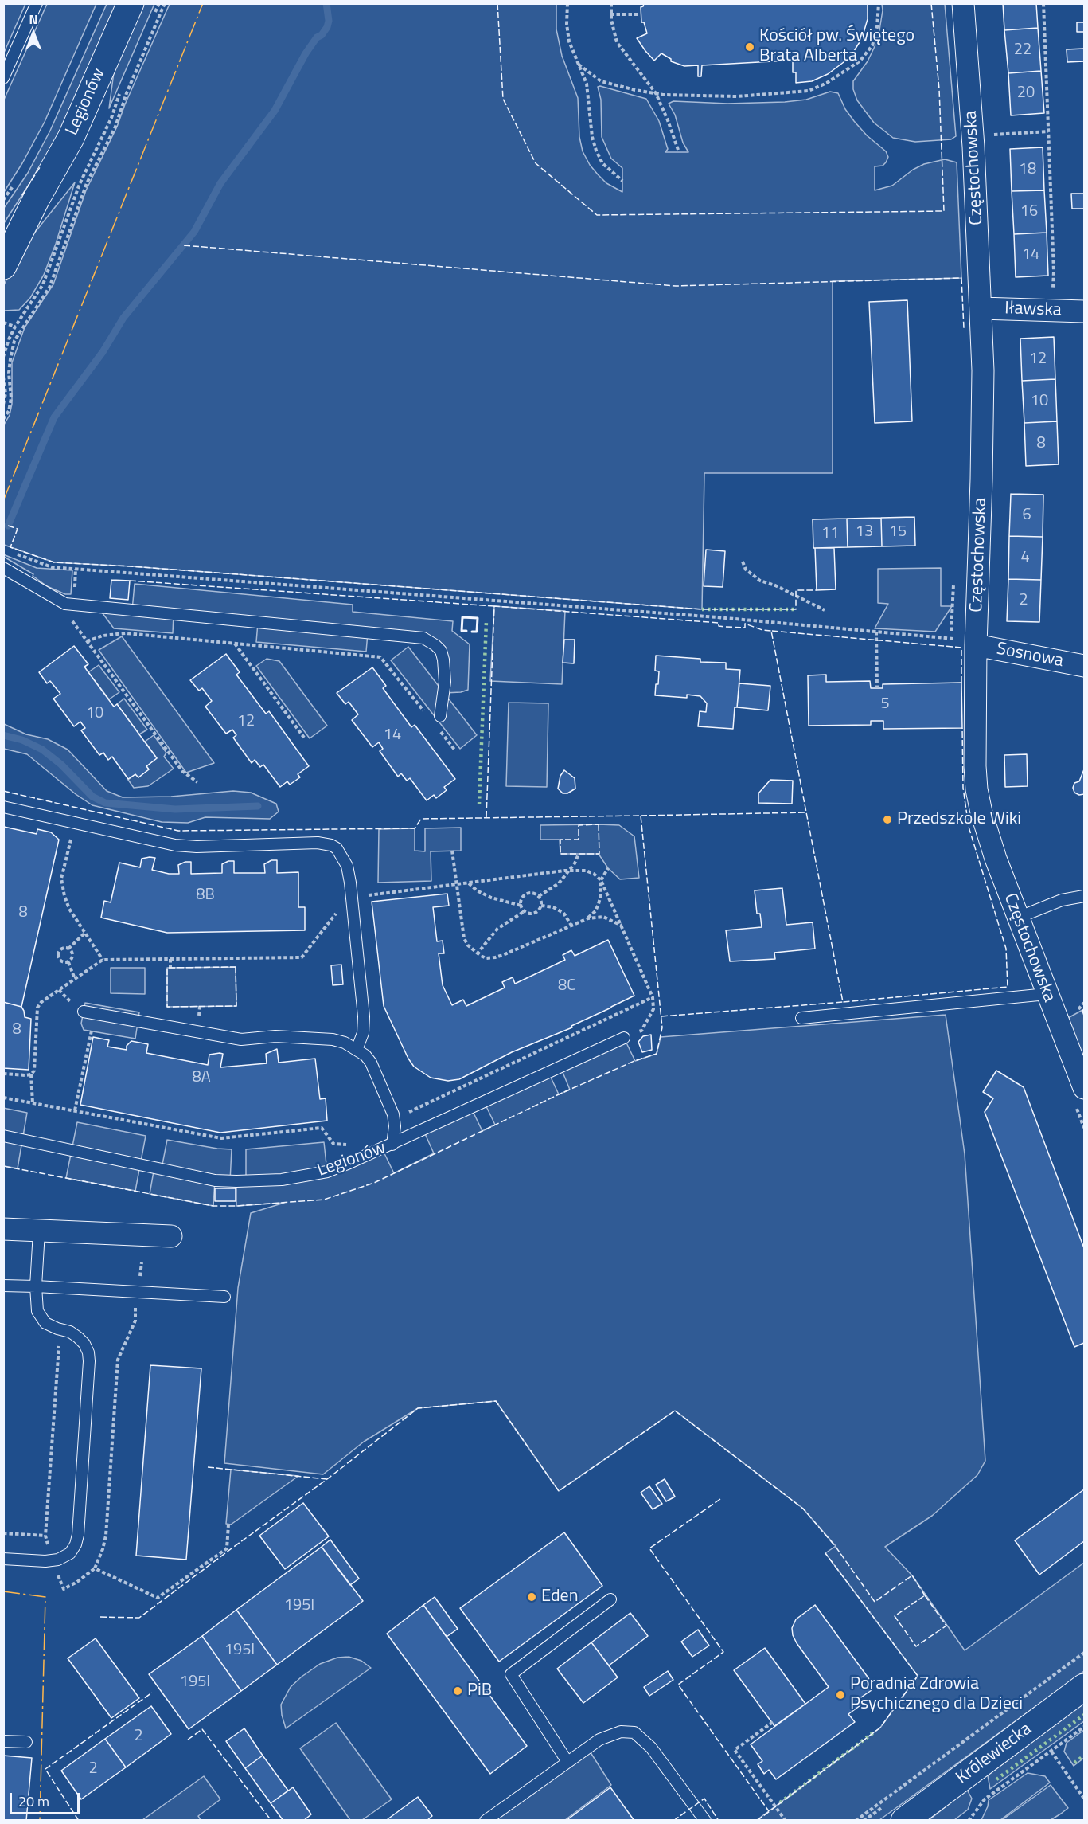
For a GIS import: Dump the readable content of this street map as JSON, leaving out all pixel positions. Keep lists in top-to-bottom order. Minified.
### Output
{"streets":{"street":["Legionów","Częstochowska","Iławska","Sosnowa","Królewiecka"]},"crossings":[["Częstochowska","Iławska"],["Częstochowska","Sosnowa"]],"places":["Kościół pw. Świętego Brata Alberta","Przedszkole Wiki","Eden","PiB","Poradnia Zdrowia Psychicznego dla Dzieci"],"house_numbers":["22","20","18","16","14","12","10","8","6","13","15","11","4","2","5","10","12","14","8B","8","8C","8","8A","195I","195I","195I","2","2"],"scale_bar":"20 m","north":"top"}
